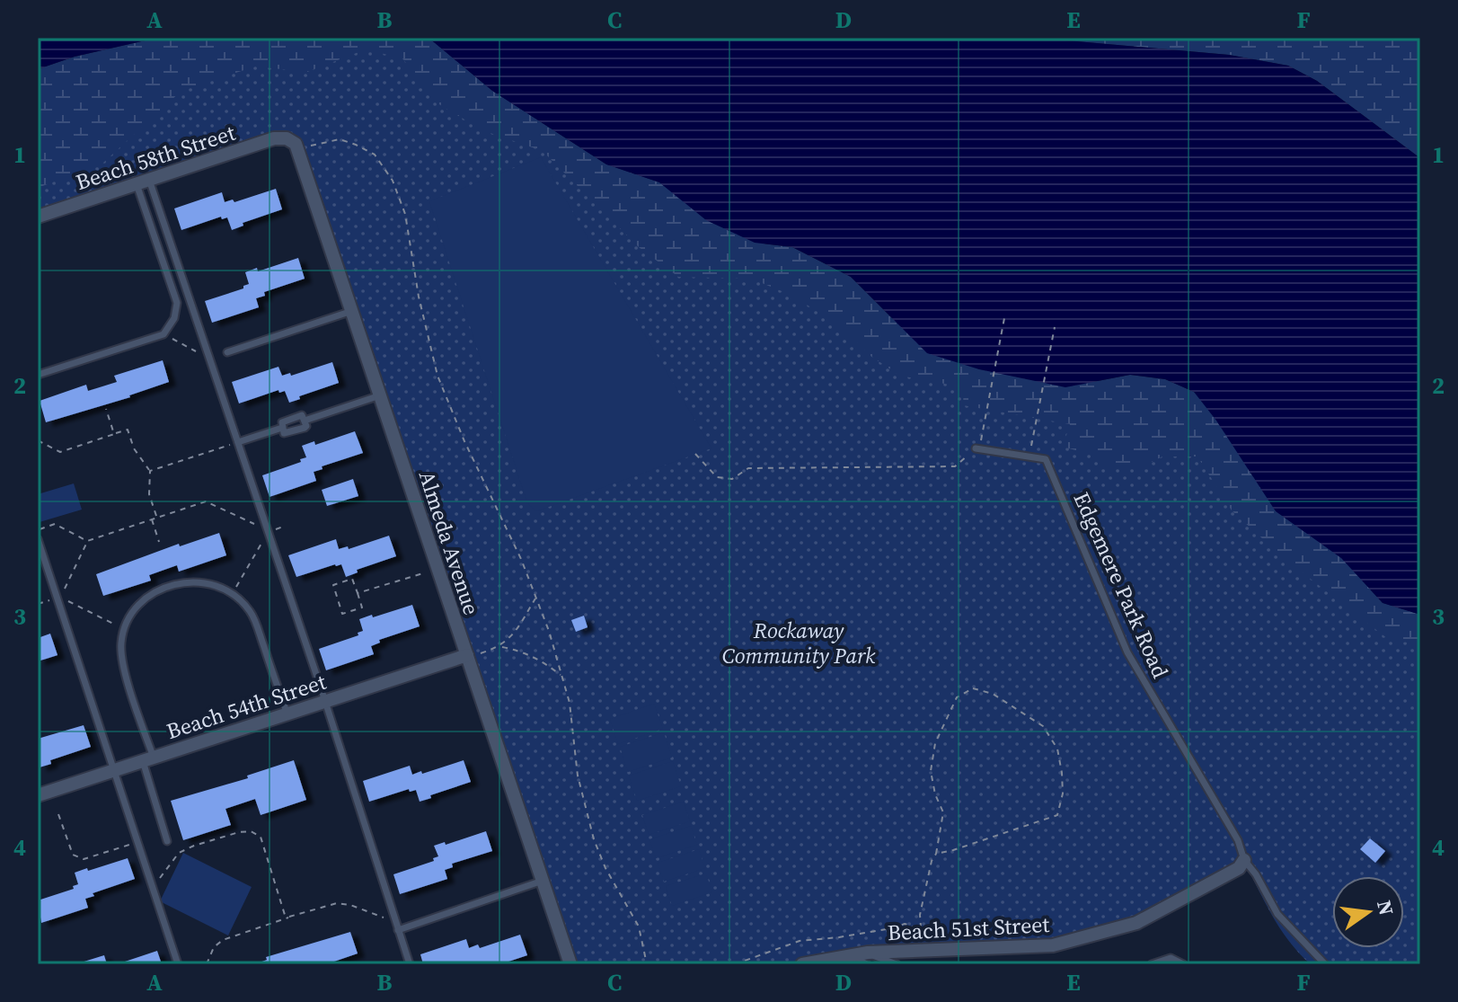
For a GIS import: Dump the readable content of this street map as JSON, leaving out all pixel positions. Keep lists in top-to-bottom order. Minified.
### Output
{"streets":{"street":["Beach 58th Street","Almeda Avenue","Beach 54th Street","Beach 51st Street"],"lane":["Edgemere Park Road"]},"crossings":[["Beach 58th Street","Almeda Avenue"],["Almeda Avenue","Beach 54th Street"],["Edgemere Park Road","Beach 51st Street"]],"parks":["Rockaway Community Park"],"north":"right","grid":{"columns":["A","B","C","D","E","F"],"rows":["1","2","3","4"]}}
